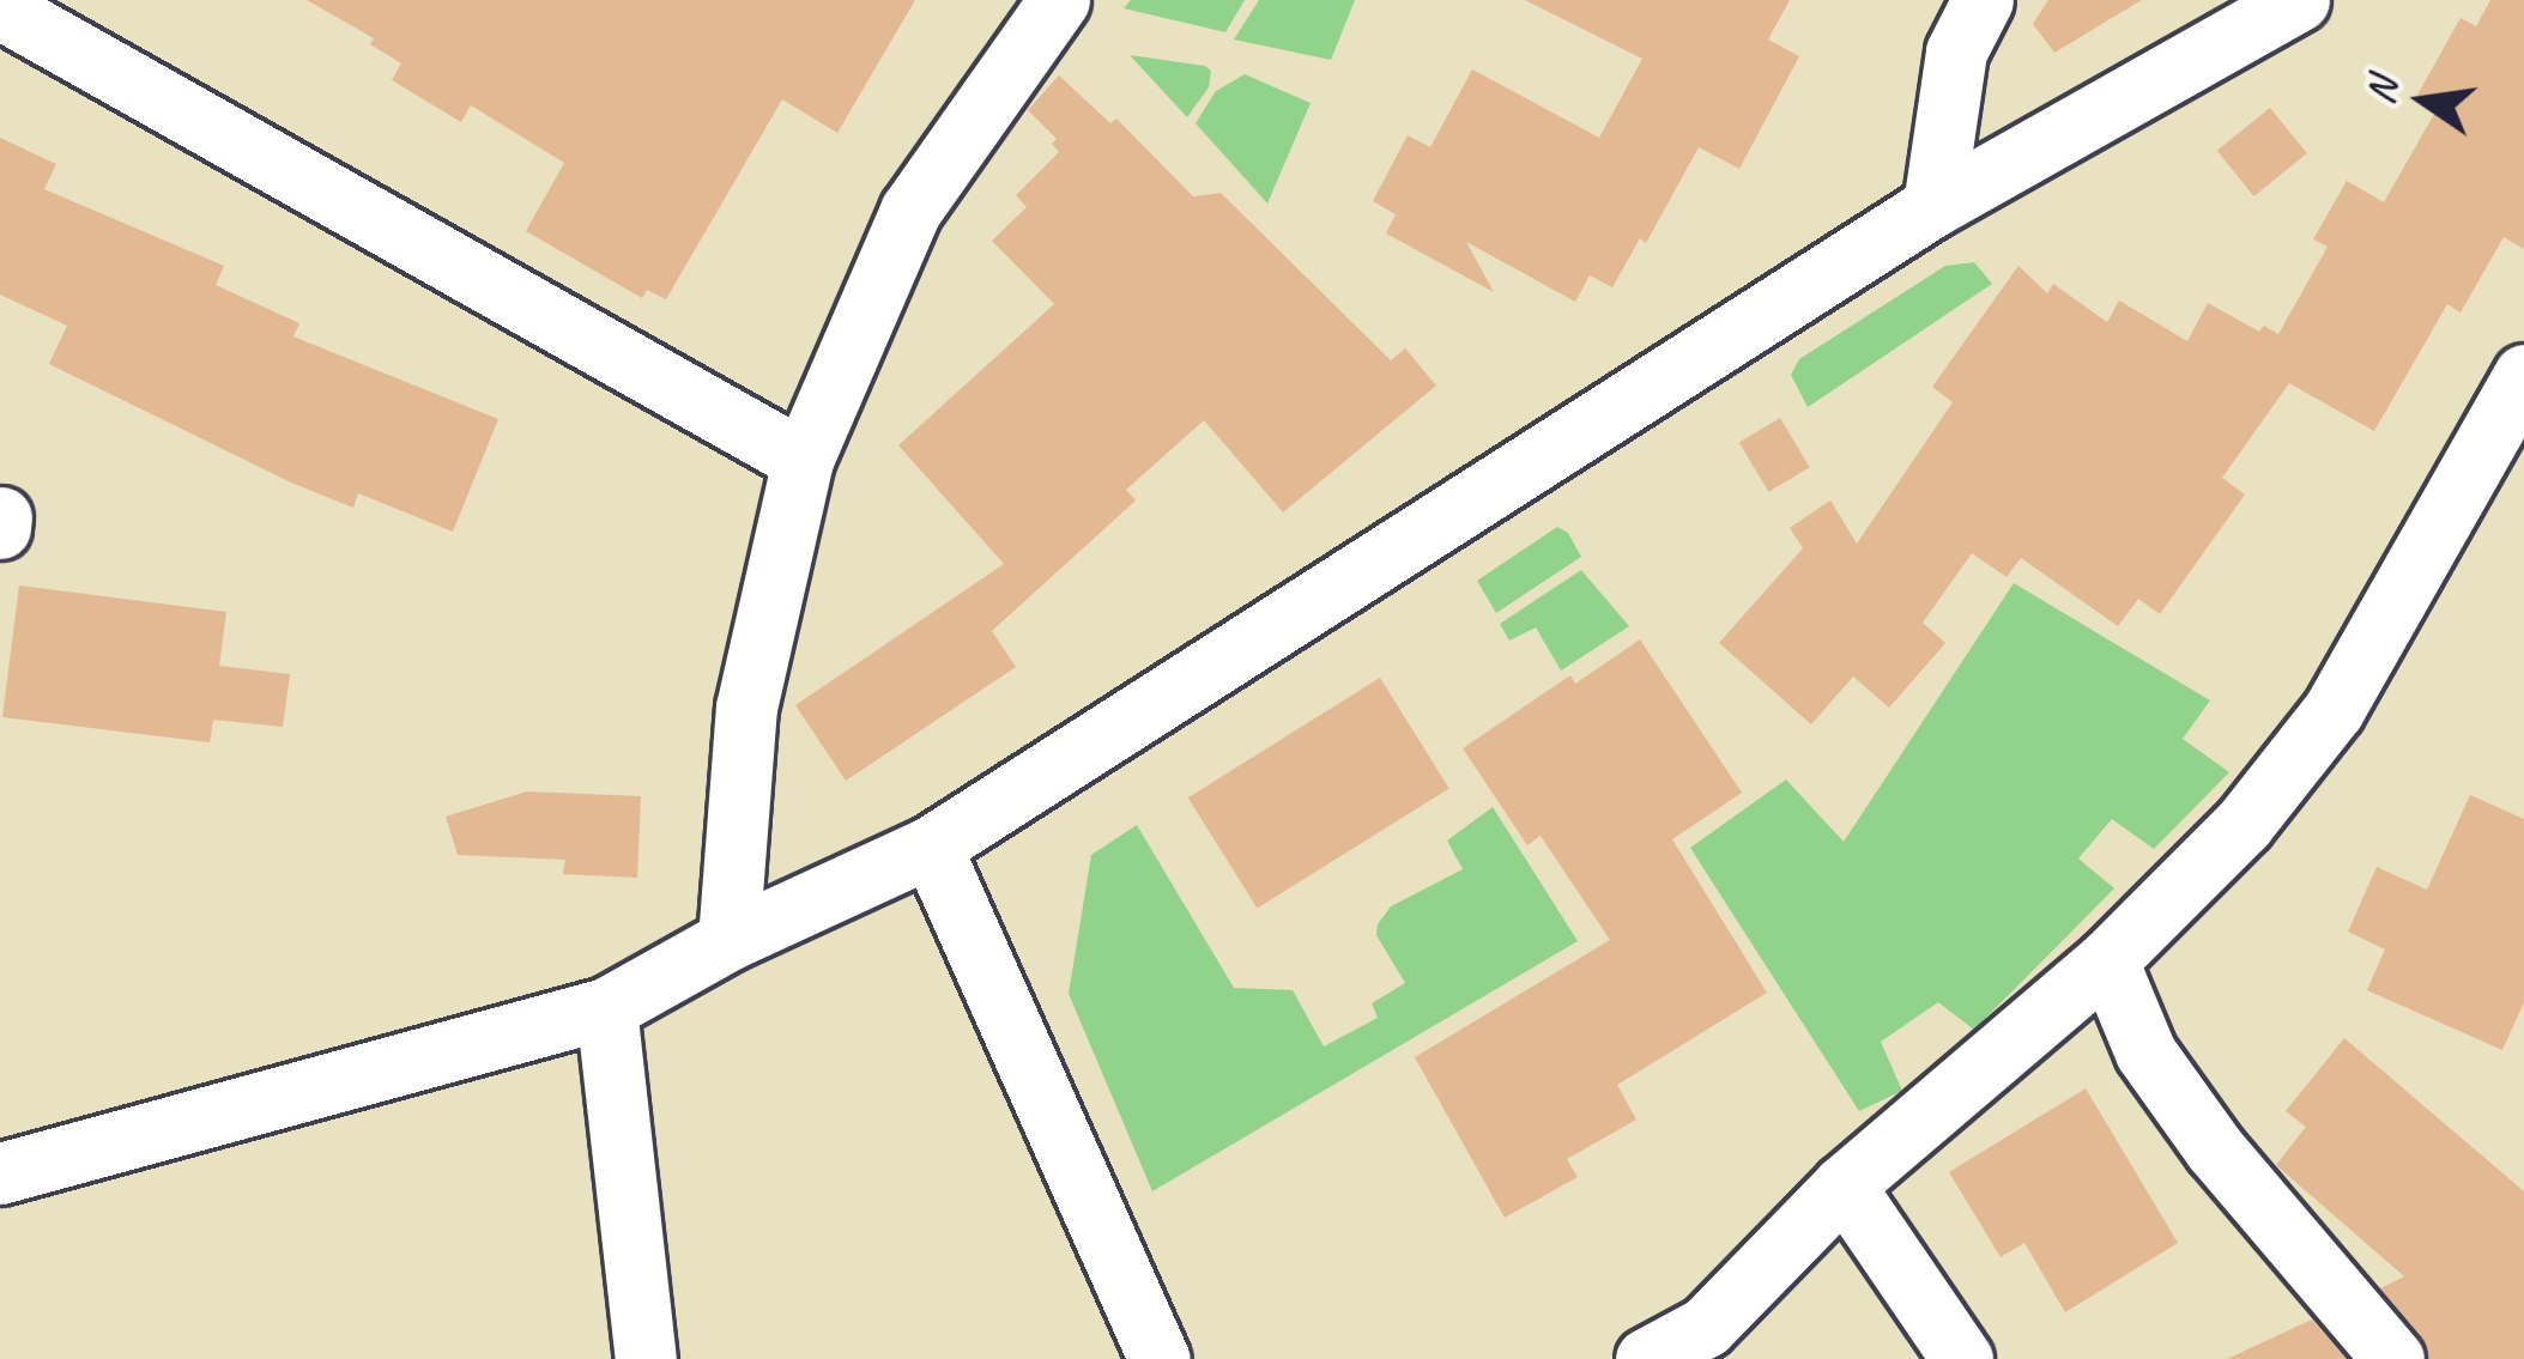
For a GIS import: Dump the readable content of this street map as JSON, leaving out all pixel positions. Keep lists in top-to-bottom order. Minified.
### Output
{"north":"left"}
